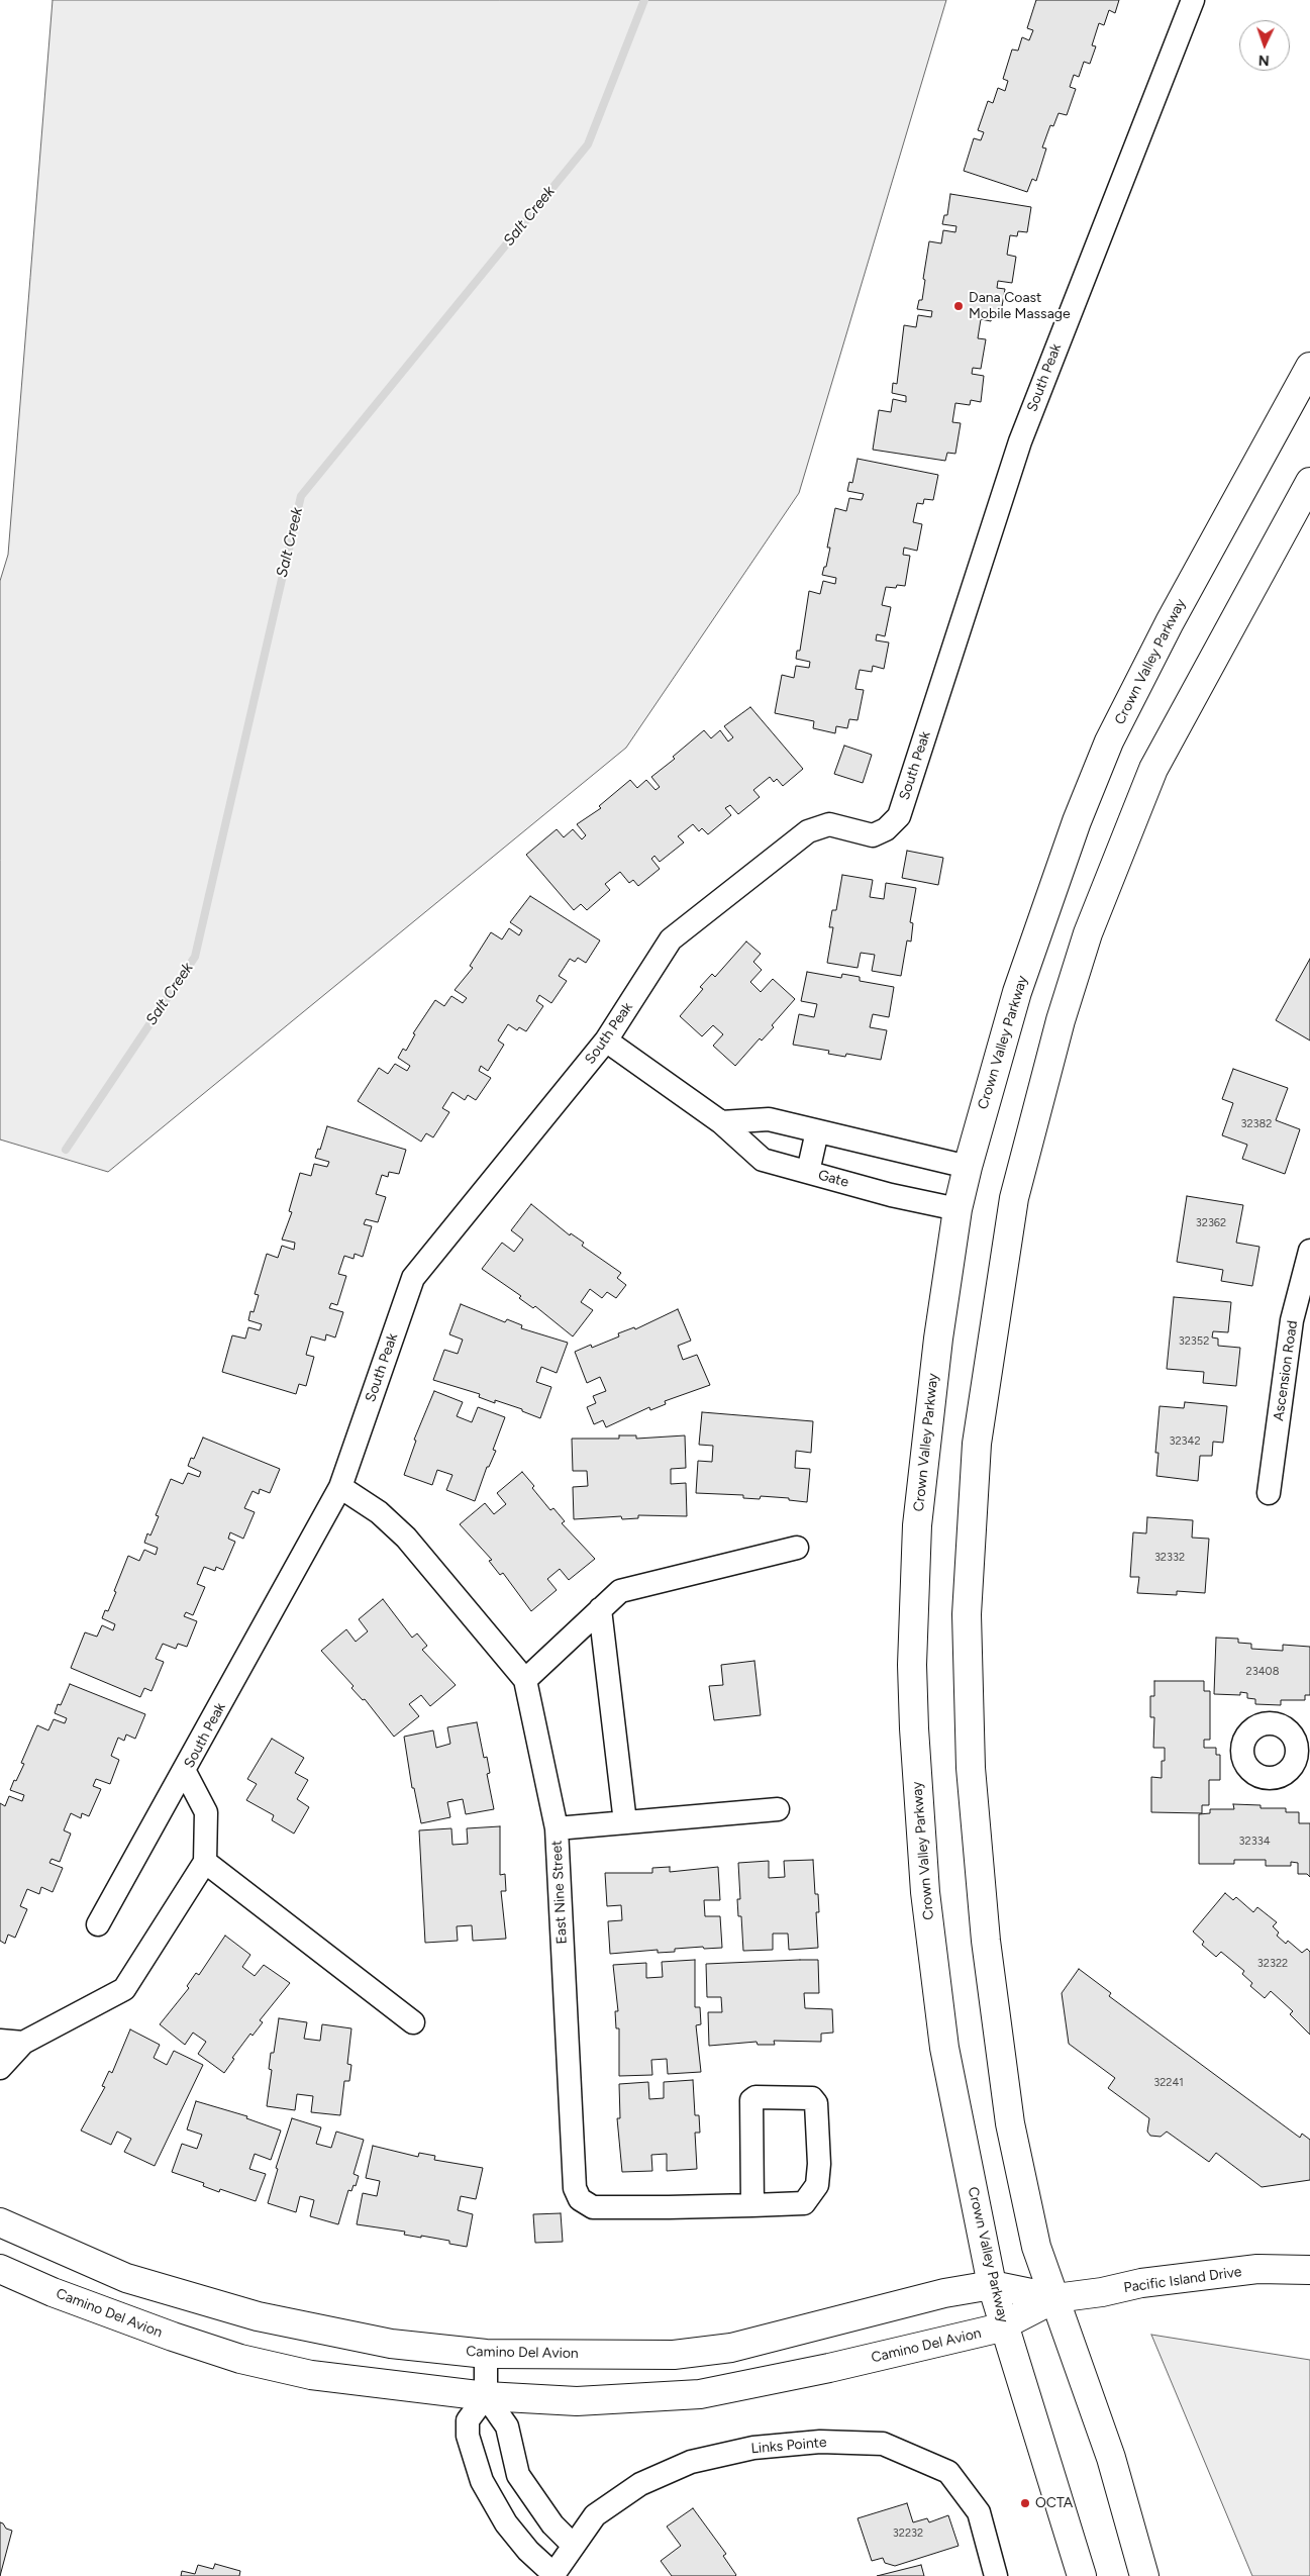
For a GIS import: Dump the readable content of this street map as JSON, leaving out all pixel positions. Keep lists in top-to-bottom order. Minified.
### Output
{"streets":{"main road":["Crown Valley Parkway","Pacific Island Drive","Camino Del Avion"],"street":["South Peak","Gate","Ascension Road","East Nine Street","Links Pointe"]},"crossings":[["South Peak","Gate"],["South Peak","East Nine Street"],["Crown Valley Parkway","Gate"],["Crown Valley Parkway","Camino Del Avion"],["Pacific Island Drive","Camino Del Avion"]],"water":["Salt Creek"],"places":["Dana Coast Mobile Massage","OCTA"],"house_numbers":["32382","32362","32352","32342","32332","23408","32334","32322","32241","32232"],"north":"bottom"}
